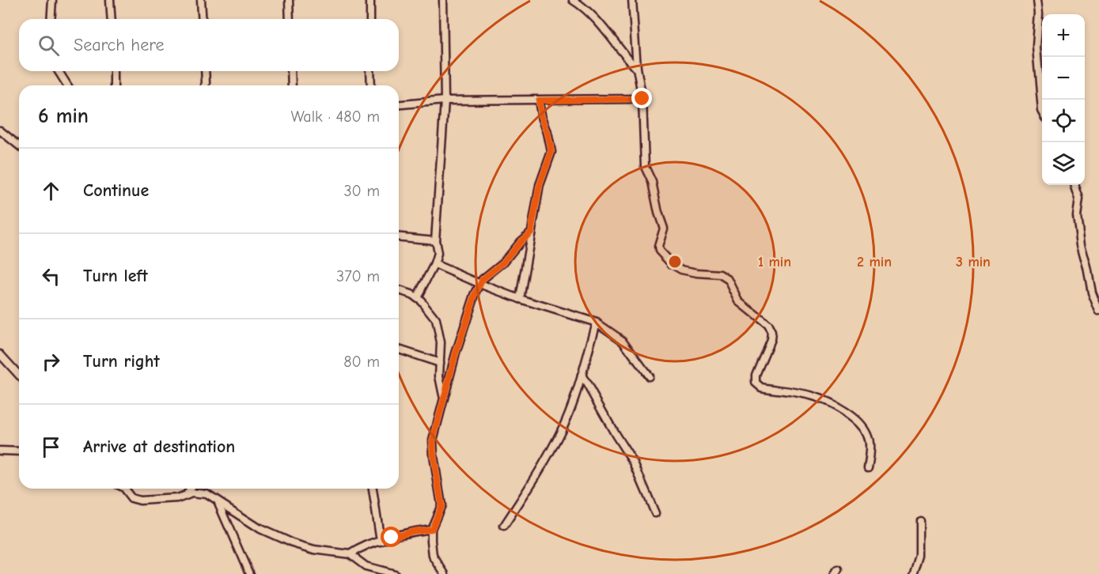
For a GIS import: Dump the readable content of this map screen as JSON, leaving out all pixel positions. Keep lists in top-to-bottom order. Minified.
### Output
{"page":{"map_buttons":["+","−"],"search":"Search here","heading":["6 min","Walk · 480 m"],"list":[["Continue","30 m"],["Turn left","370 m"],["Turn right","80 m"],"Arrive at destination"]},"rings":["1 min","2 min","3 min"]}
